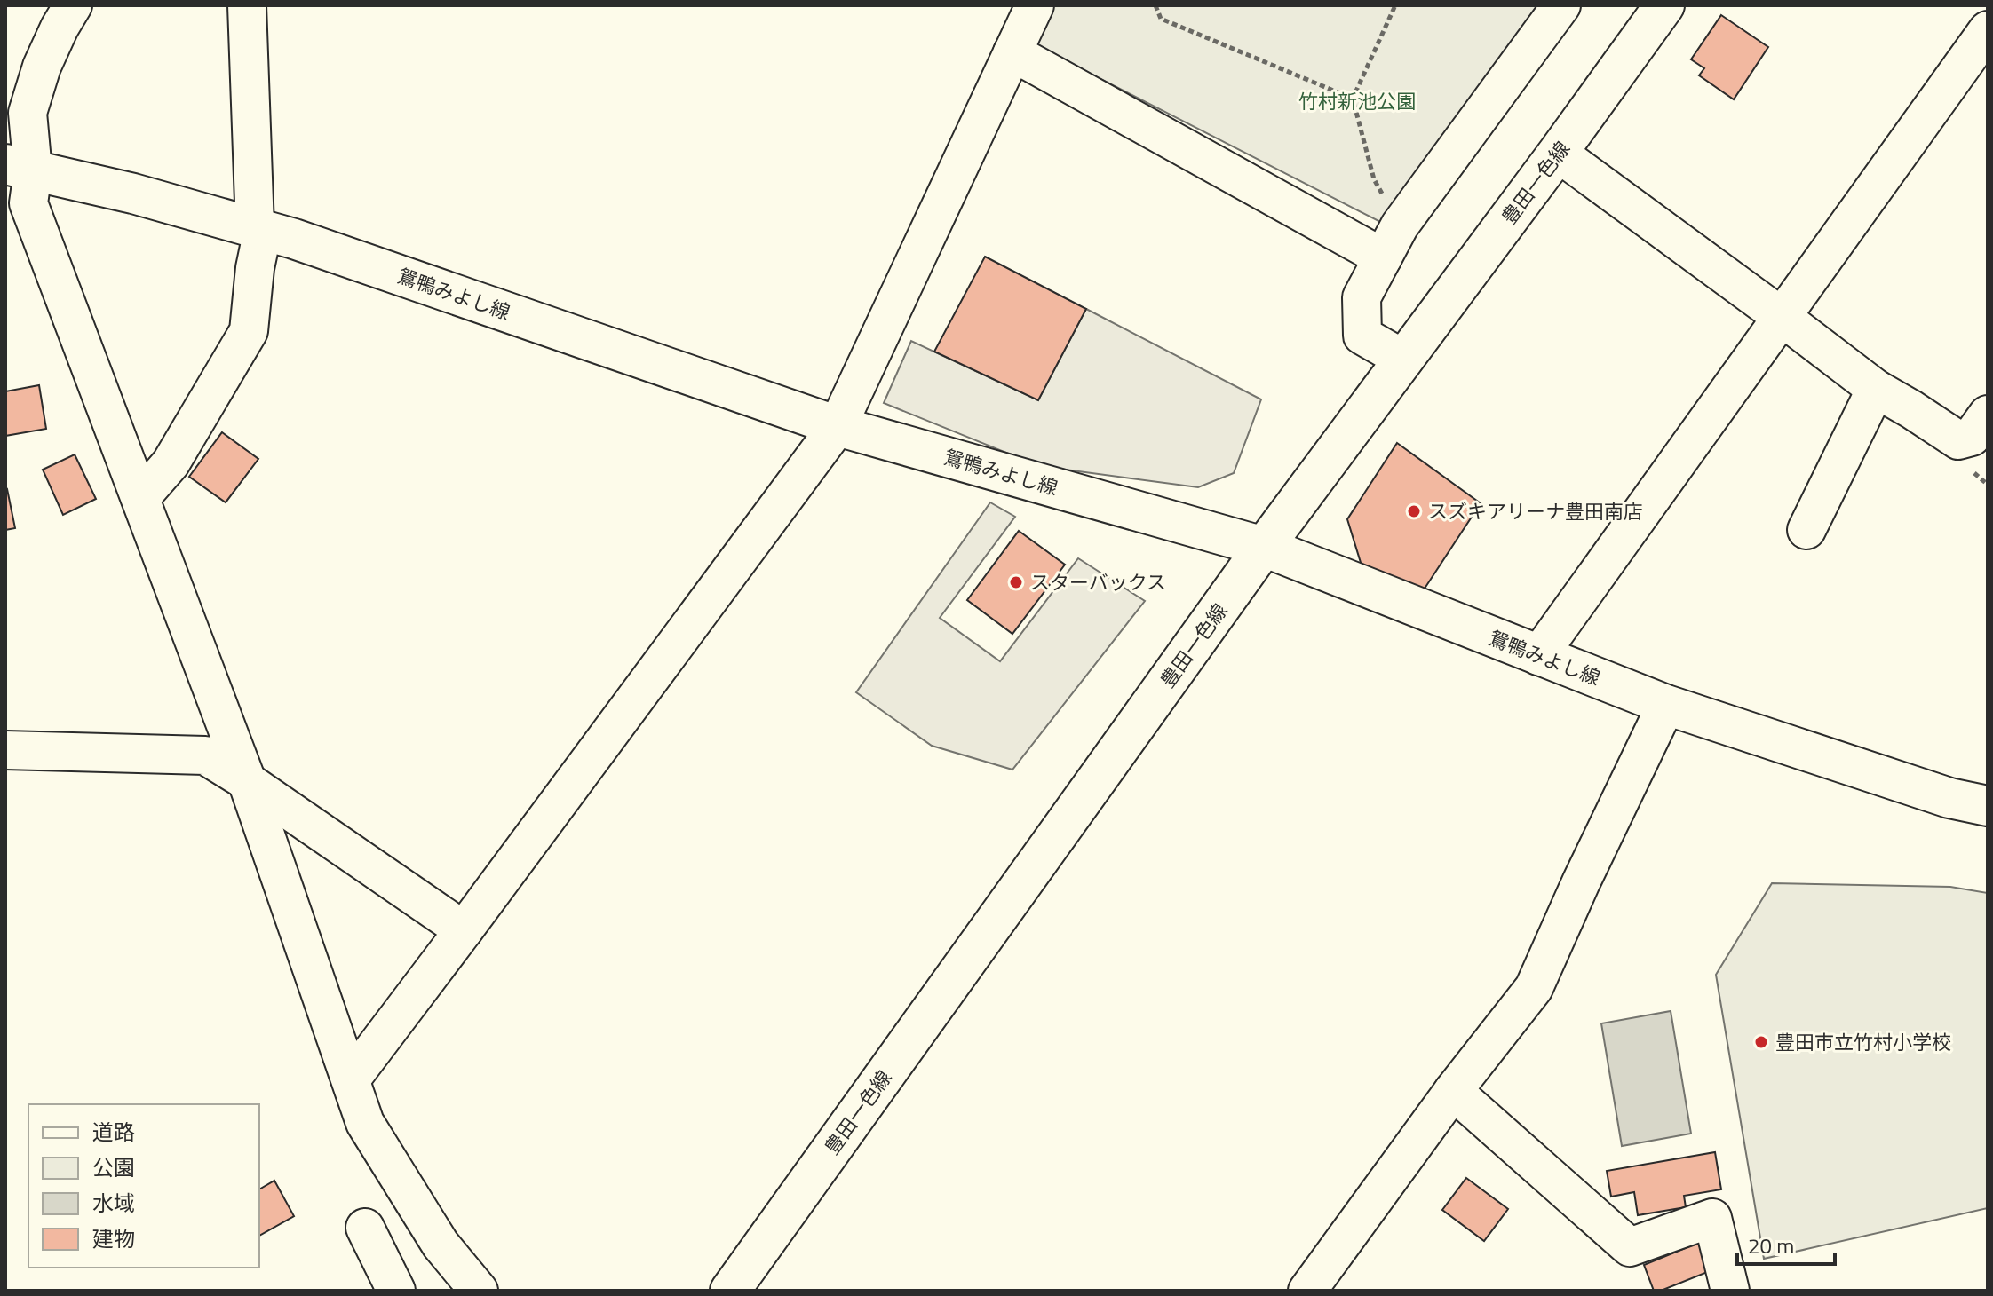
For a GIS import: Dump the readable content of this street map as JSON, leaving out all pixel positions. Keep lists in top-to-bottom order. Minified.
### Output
{"streets":{"main road":["豊田一色線","鴛鴨みよし線"]},"crossings":[["豊田一色線","鴛鴨みよし線"]],"parks":["竹村新池公園"],"places":["スズキアリーナ豊田南店","スターバックス","豊田市立竹村小学校"],"legend":["道路","公園","水域","建物"],"scale_bar":"20 m"}
